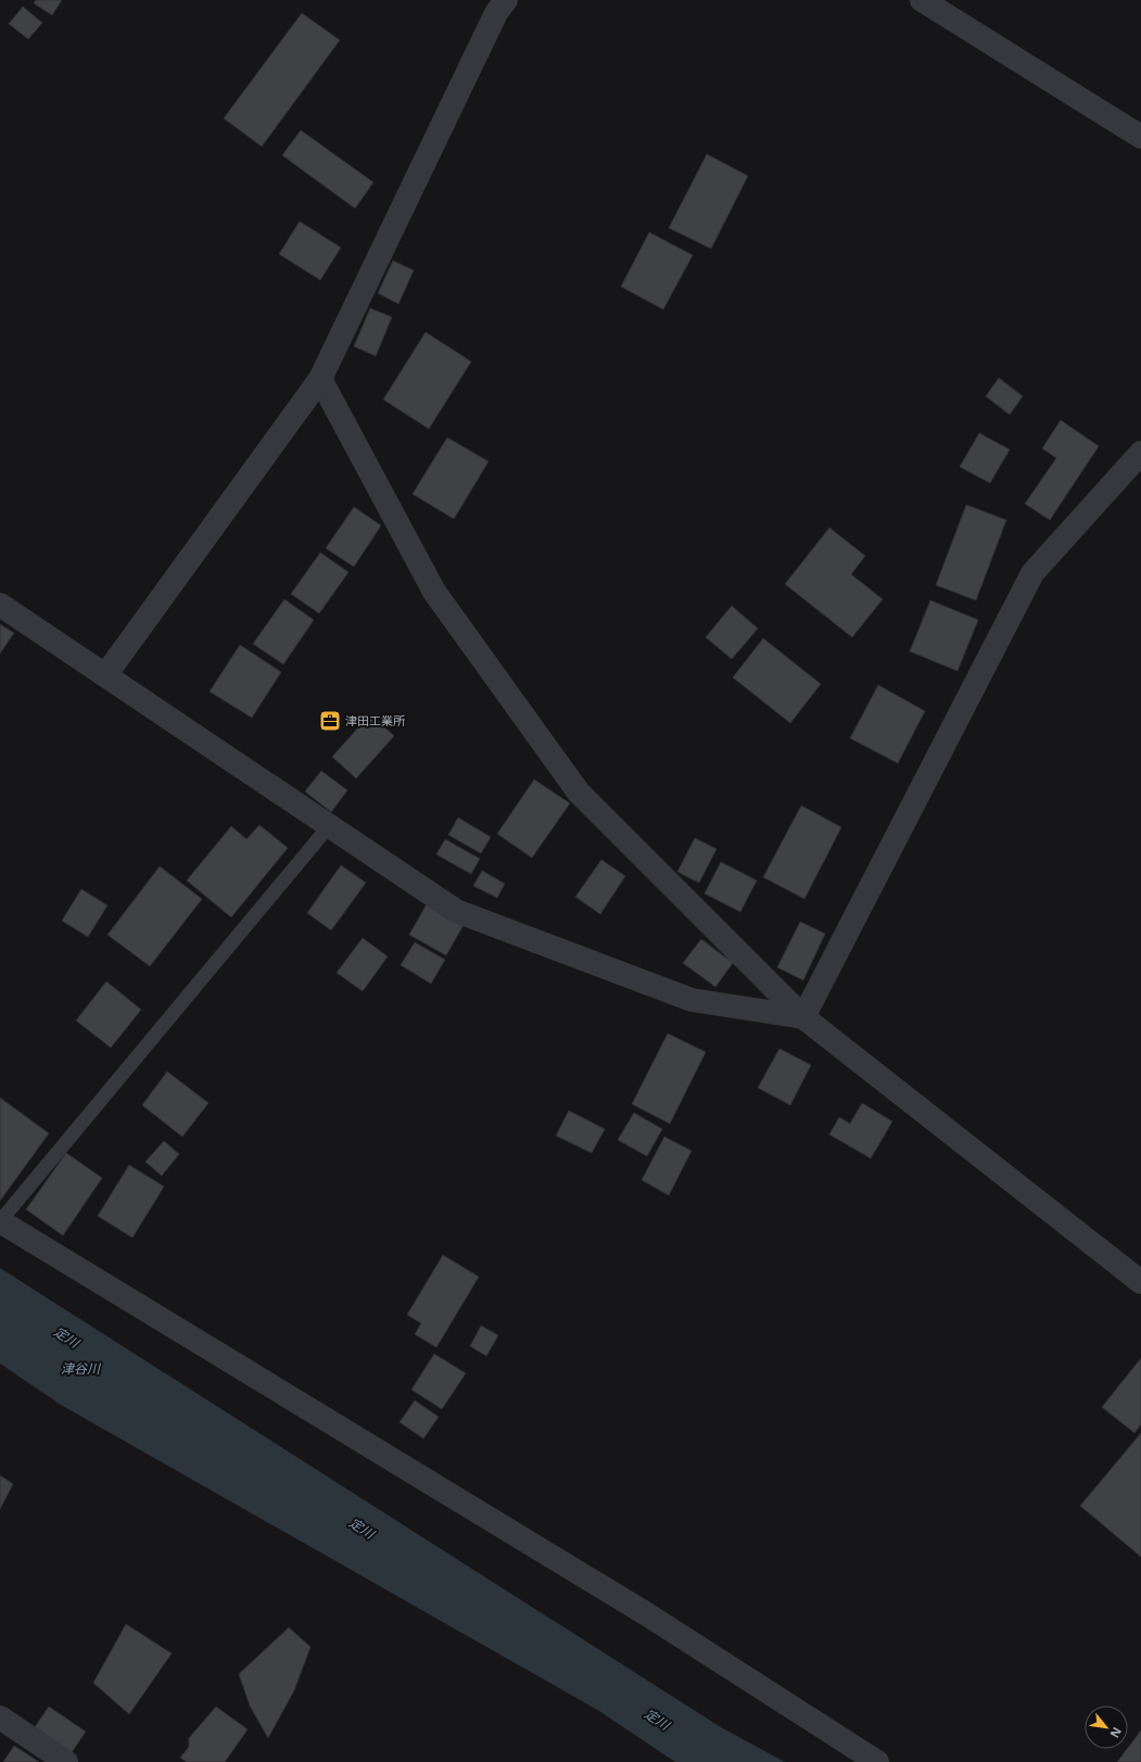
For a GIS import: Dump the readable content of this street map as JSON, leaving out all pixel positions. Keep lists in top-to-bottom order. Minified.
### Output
{"water":["定川","津谷川"],"places":{"office":["津田工業所"]},"north":"bottom right"}
